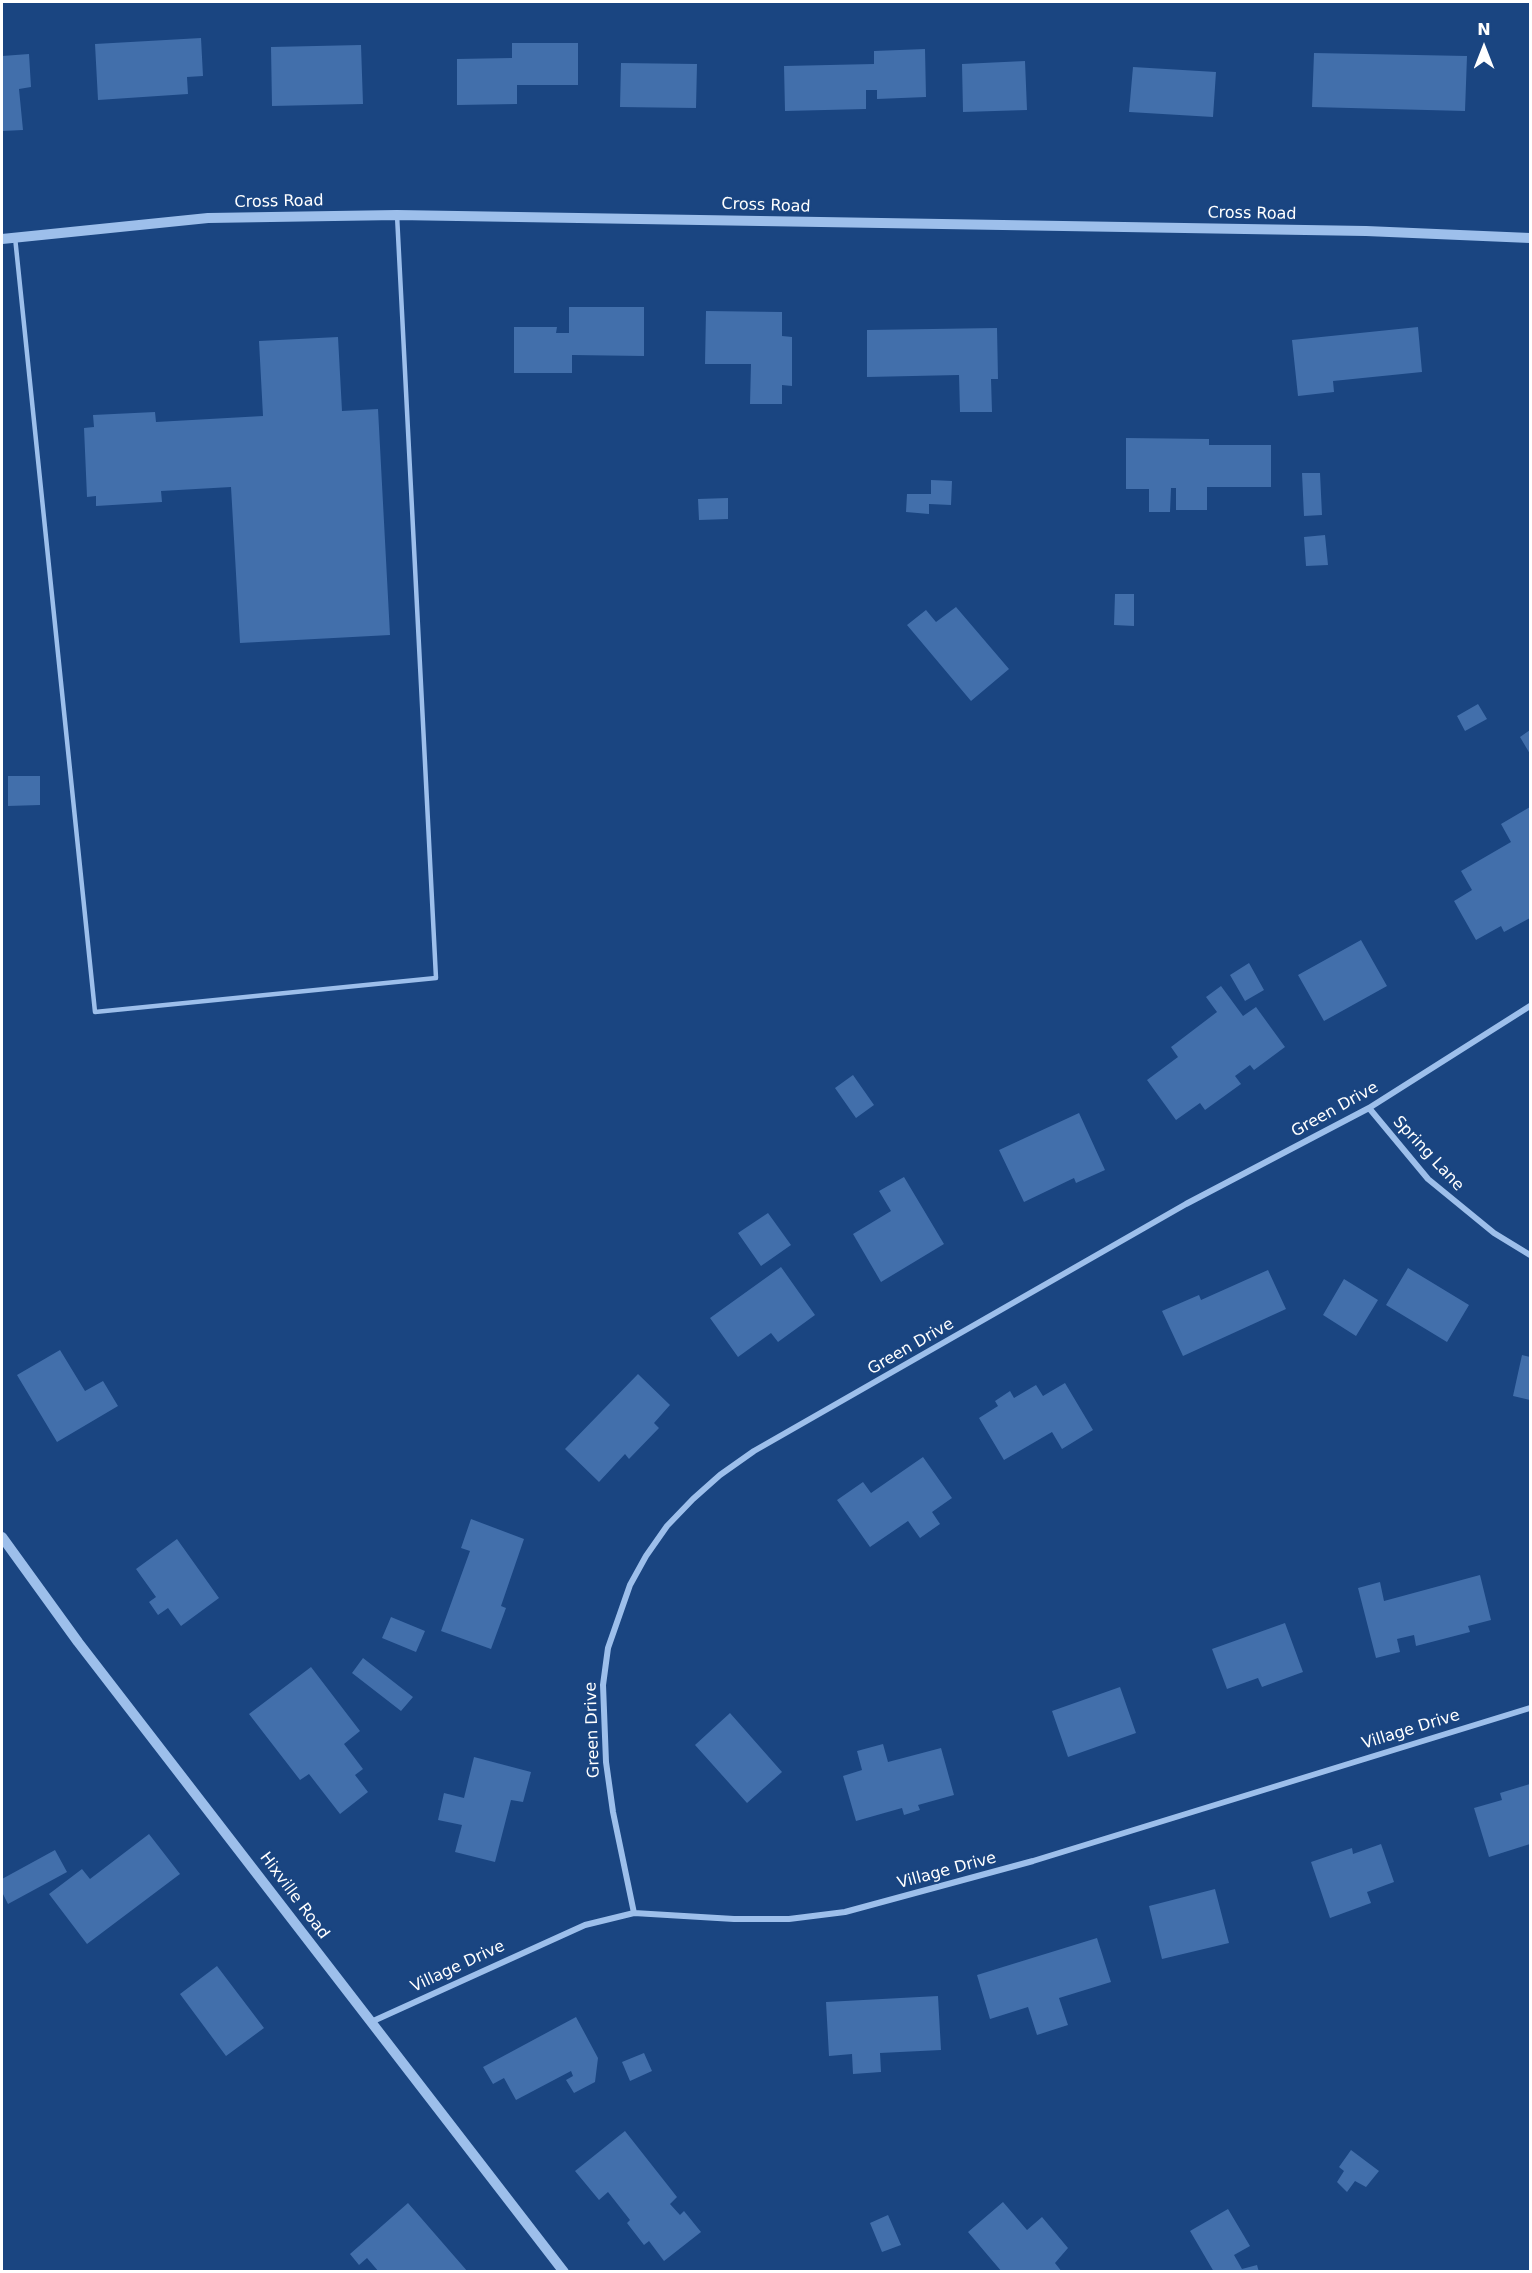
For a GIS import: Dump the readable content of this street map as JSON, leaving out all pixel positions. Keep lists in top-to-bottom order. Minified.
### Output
{"streets":{"street":["Cross Road","Green Drive","Spring Lane","Village Drive","Hixville Road"]},"crossings":[["Green Drive","Spring Lane"],["Green Drive","Village Drive"],["Village Drive","Hixville Road"]],"north":"top"}
